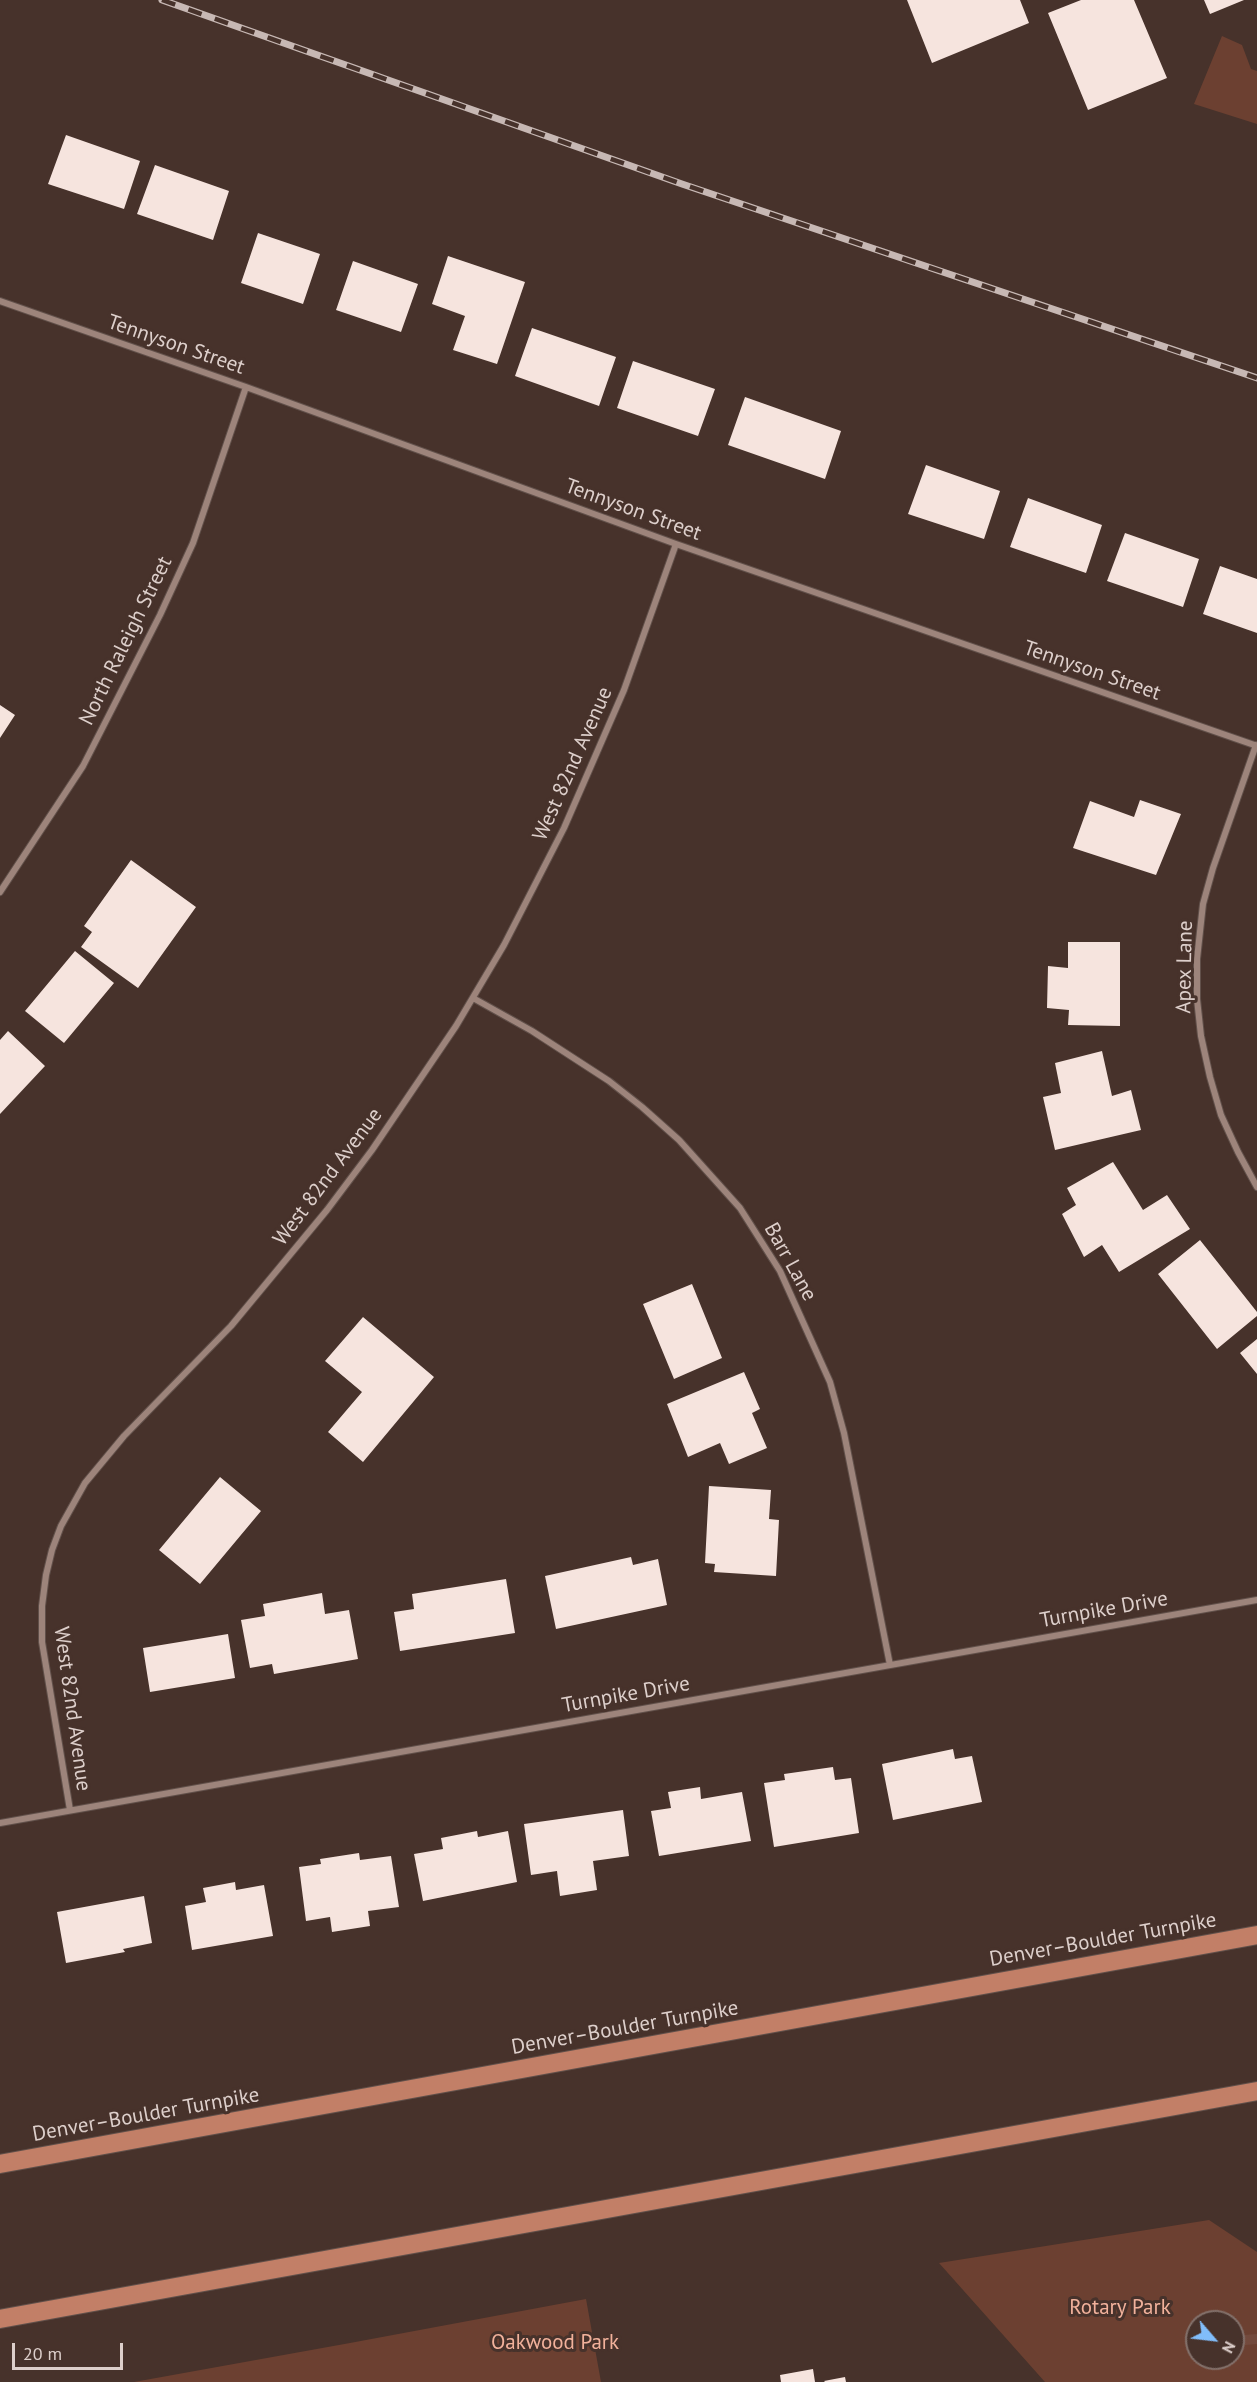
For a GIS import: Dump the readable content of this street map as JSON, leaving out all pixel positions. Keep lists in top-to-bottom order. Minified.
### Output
{"streets":{"highway":["Denver–Boulder Turnpike"],"street":["Tennyson Street","North Raleigh Street","West 82nd Avenue","Apex Lane","Barr Lane","Turnpike Drive"]},"crossings":[["Tennyson Street","North Raleigh Street"],["Tennyson Street","West 82nd Avenue"],["Tennyson Street","Apex Lane"],["West 82nd Avenue","Barr Lane"],["West 82nd Avenue","Turnpike Drive"],["Barr Lane","Turnpike Drive"]],"parks":["Rotary Park","Oakwood Park"],"scale_bar":"20 m","north":"bottom right"}
